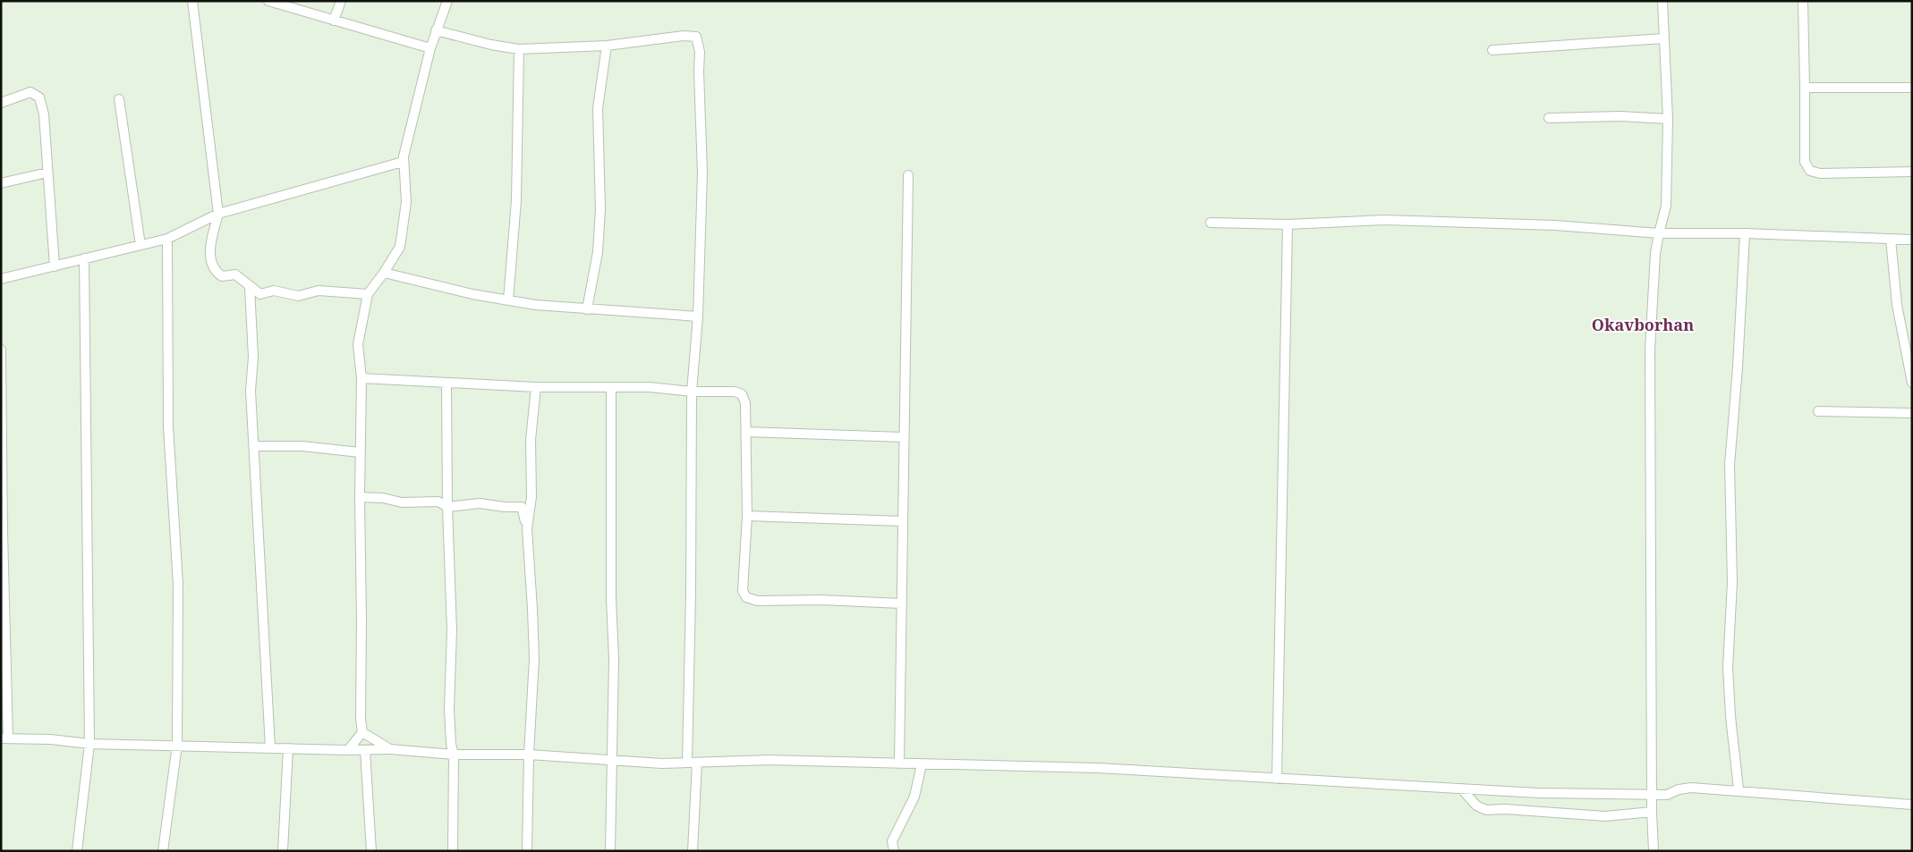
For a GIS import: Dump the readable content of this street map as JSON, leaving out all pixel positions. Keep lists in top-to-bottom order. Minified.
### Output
{"districts":["Okavborhan"]}
